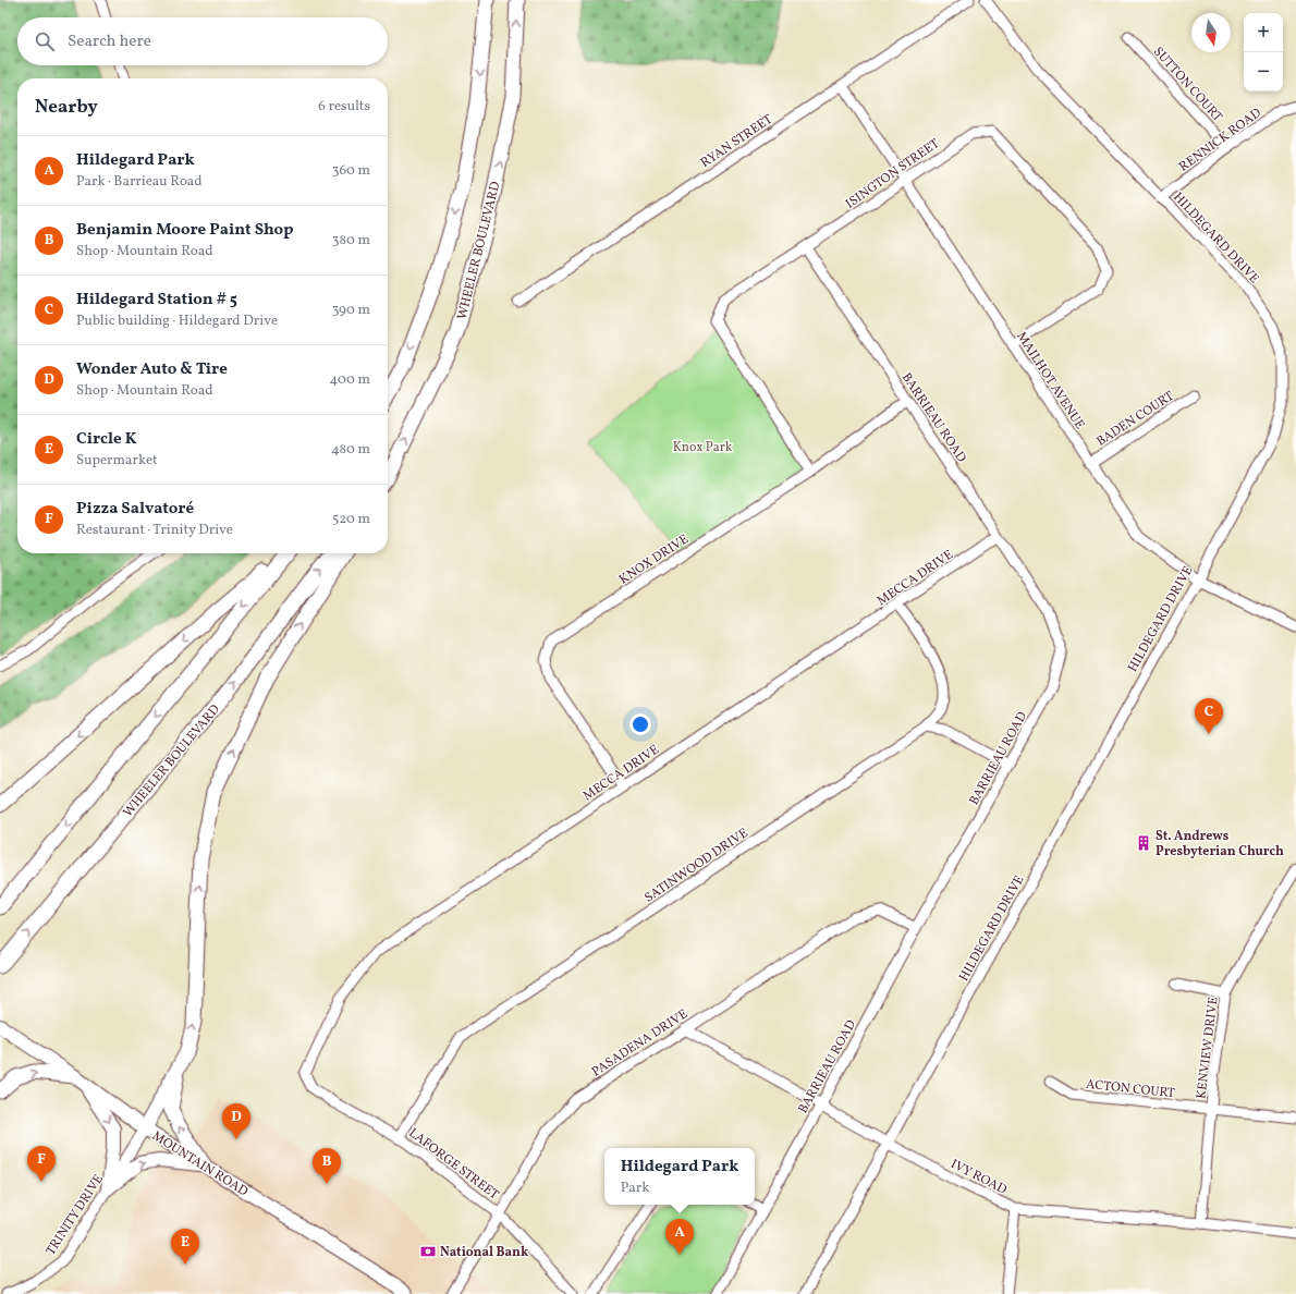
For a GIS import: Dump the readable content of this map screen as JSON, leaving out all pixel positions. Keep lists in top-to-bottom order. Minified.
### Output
{"streets":{"highway":["WHEELER BOULEVARD"],"main road":["MOUNTAIN ROAD"],"street":["SUTTON COURT","RENNICK ROAD","RYAN STREET","ISINGTON STREET","HILDEGARD DRIVE","MAILHOT AVENUE","BARRIEAU ROAD","BADEN COURT","KNOX DRIVE","MECCA DRIVE","SATINWOOD DRIVE","PASADENA DRIVE","KENVIEW DRIVE","ACTON COURT","LAFORGE STREET","IVY ROAD","TRINITY DRIVE"]},"crossings":[["SUTTON COURT","RENNICK ROAD"],["RENNICK ROAD","HILDEGARD DRIVE"],["RYAN STREET","MAILHOT AVENUE"],["ISINGTON STREET","MAILHOT AVENUE"],["ISINGTON STREET","BARRIEAU ROAD"],["ISINGTON STREET","KNOX DRIVE"],["HILDEGARD DRIVE","MAILHOT AVENUE"],["HILDEGARD DRIVE","IVY ROAD"],["MAILHOT AVENUE","BADEN COURT"],["BARRIEAU ROAD","KNOX DRIVE"],["BARRIEAU ROAD","MECCA DRIVE"],["BARRIEAU ROAD","PASADENA DRIVE"],["BARRIEAU ROAD","IVY ROAD"],["KNOX DRIVE","MECCA DRIVE"],["MECCA DRIVE","SATINWOOD DRIVE"],["MECCA DRIVE","LAFORGE STREET"],["SATINWOOD DRIVE","LAFORGE STREET"],["PASADENA DRIVE","LAFORGE STREET"],["PASADENA DRIVE","IVY ROAD"],["KENVIEW DRIVE","ACTON COURT"],["KENVIEW DRIVE","IVY ROAD"],["MOUNTAIN ROAD","TRINITY DRIVE"]],"parks":["Knox Park"],"places":{"building":["St. Andrews Presbyterian Church"],"bank":["National Bank"]},"north":"bottom","page":{"map_buttons":["+","−"],"search":"Search here","heading":["Nearby","6 results"],"list":[{"mark":"A","name":"Hildegard Park","note":"Park · Barrieau Road","value":"360 m"},{"mark":"B","name":"Benjamin Moore Paint Shop","note":"Shop · Mountain Road","value":"380 m"},{"mark":"C","name":"Hildegard Station # 5","note":"Public building · Hildegard Drive","value":"390 m"},{"mark":"D","name":"Wonder Auto & Tire","note":"Shop · Mountain Road","value":"400 m"},{"mark":"E","name":"Circle K","note":"Supermarket","value":"480 m"},{"mark":"F","name":"Pizza Salvatoré","note":"Restaurant · Trinity Drive","value":"520 m"}],"pins":["C","D","F","B","A","E"],"popup":["Hildegard Park","Park"]}}
